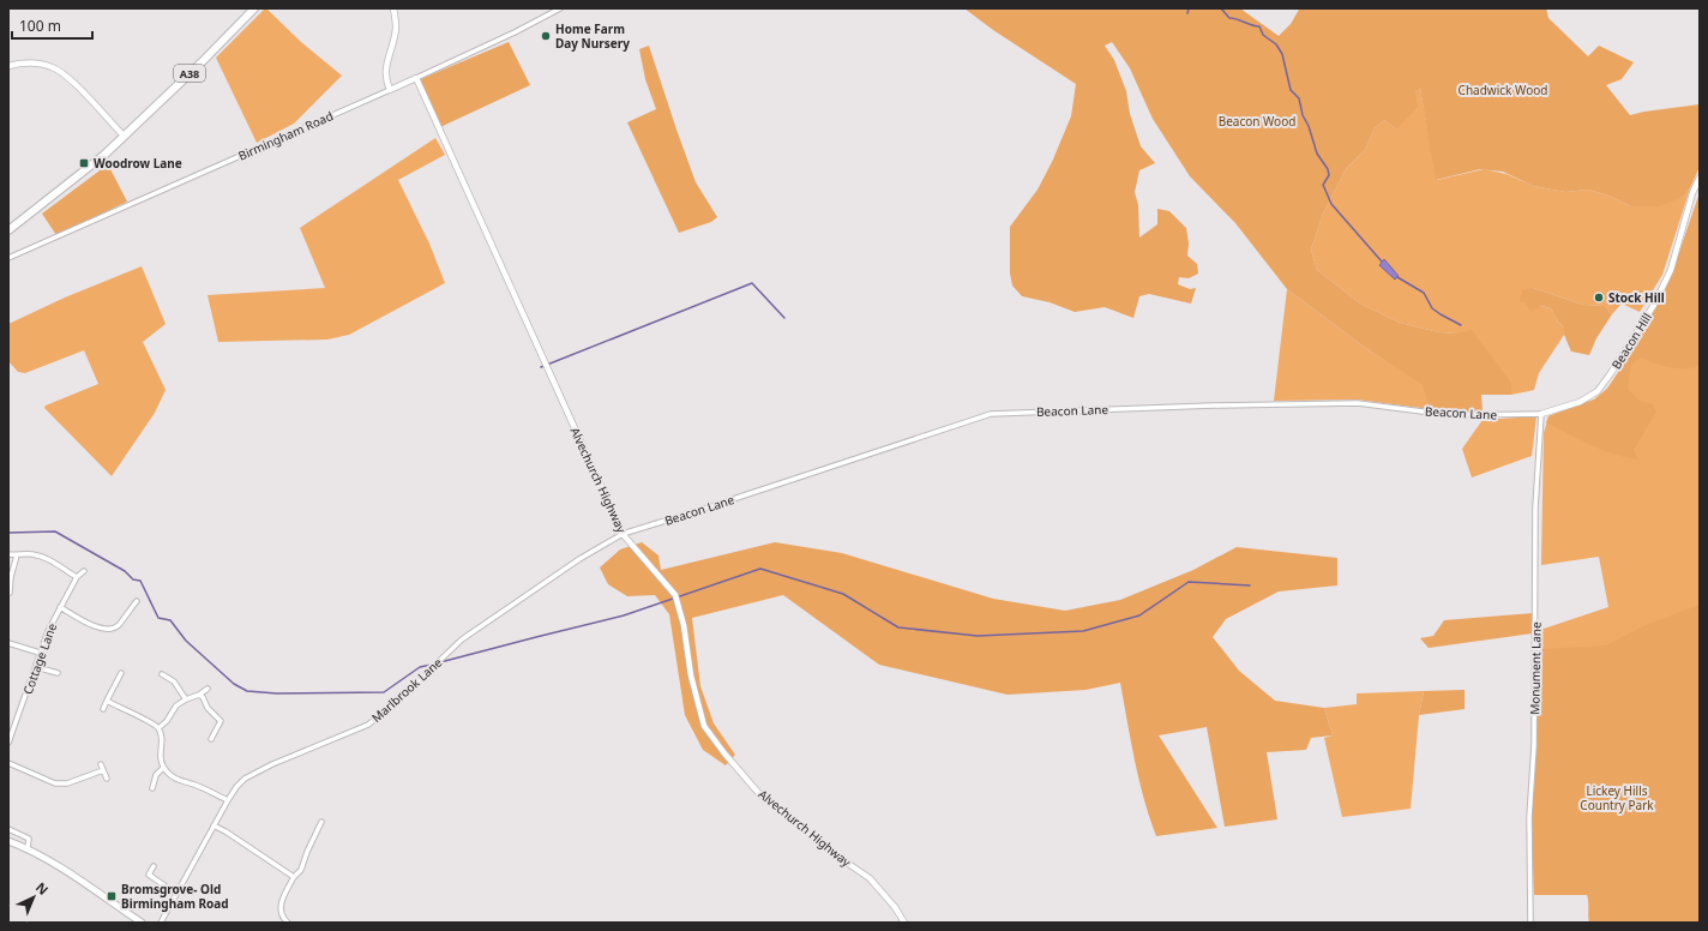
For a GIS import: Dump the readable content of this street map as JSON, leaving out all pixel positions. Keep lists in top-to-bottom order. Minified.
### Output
{"streets":{"highway":["A38"],"street":["Birmingham Road","Beacon Hill","Beacon Lane","Alvechurch Highway","Cottage Lane","Monument Lane","Marlbrook Lane"]},"crossings":[["Birmingham Road","Alvechurch Highway"],["Beacon Hill","Beacon Lane"],["Beacon Hill","Monument Lane"],["Beacon Lane","Alvechurch Highway"],["Beacon Lane","Monument Lane"],["Beacon Lane","Marlbrook Lane"],["Alvechurch Highway","Marlbrook Lane"]],"parks":["Chadwick Wood","Beacon Wood","Lickey Hills Country Park"],"places":{"other":["Home Farm Day Nursery","Stock Hill"],"transit":["Woodrow Lane","Bromsgrove- Old Birmingham Road"]},"scale_bar":"100 m","north":"top right"}
